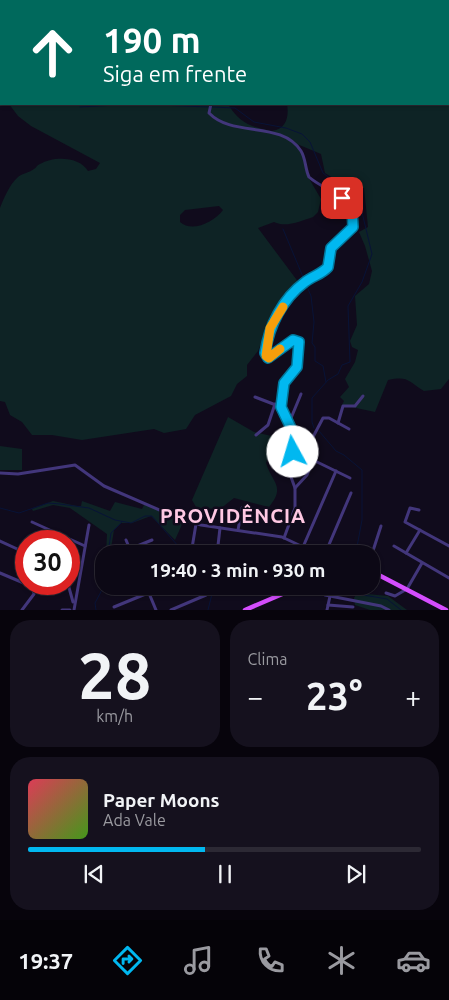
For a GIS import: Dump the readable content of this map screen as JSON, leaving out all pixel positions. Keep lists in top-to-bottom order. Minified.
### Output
{"districts":["PROVIDÊNCIA"],"page":{"turn":["190 m","Siga em frente"],"limit":"30","trip":"19:40 · 3 min · 930 m","tile":[["28","km/h"],"Clima"],"heat":["−","23°","+"],"song":["Paper Moons","Ada Vale"],"tabs":"19:37"}}
